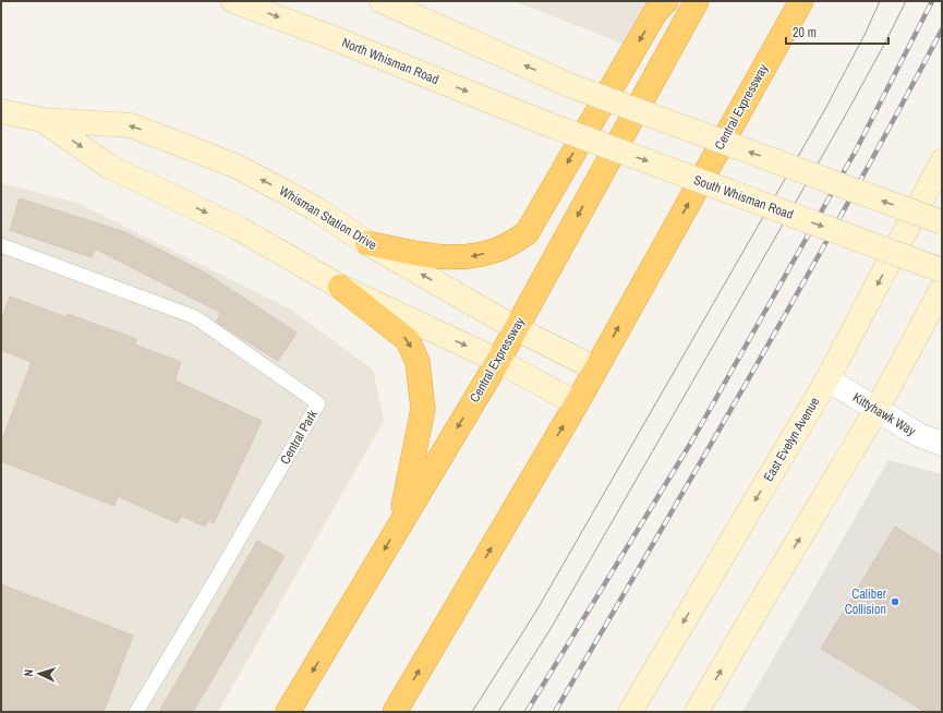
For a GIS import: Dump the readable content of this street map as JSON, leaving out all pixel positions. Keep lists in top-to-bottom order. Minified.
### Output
{"streets":{"highway":["Central Expressway"],"main road":["North Whisman Road","South Whisman Road","Whisman Station Drive","East Evelyn Avenue"],"street":["Kittyhawk Way"],"lane":["Central Park"]},"crossings":[["North Whisman Road","South Whisman Road"],["Central Expressway","Whisman Station Drive"],["Kittyhawk Way","East Evelyn Avenue"]],"places":["Caliber Collision"],"scale_bar":"20 m","north":"left"}
